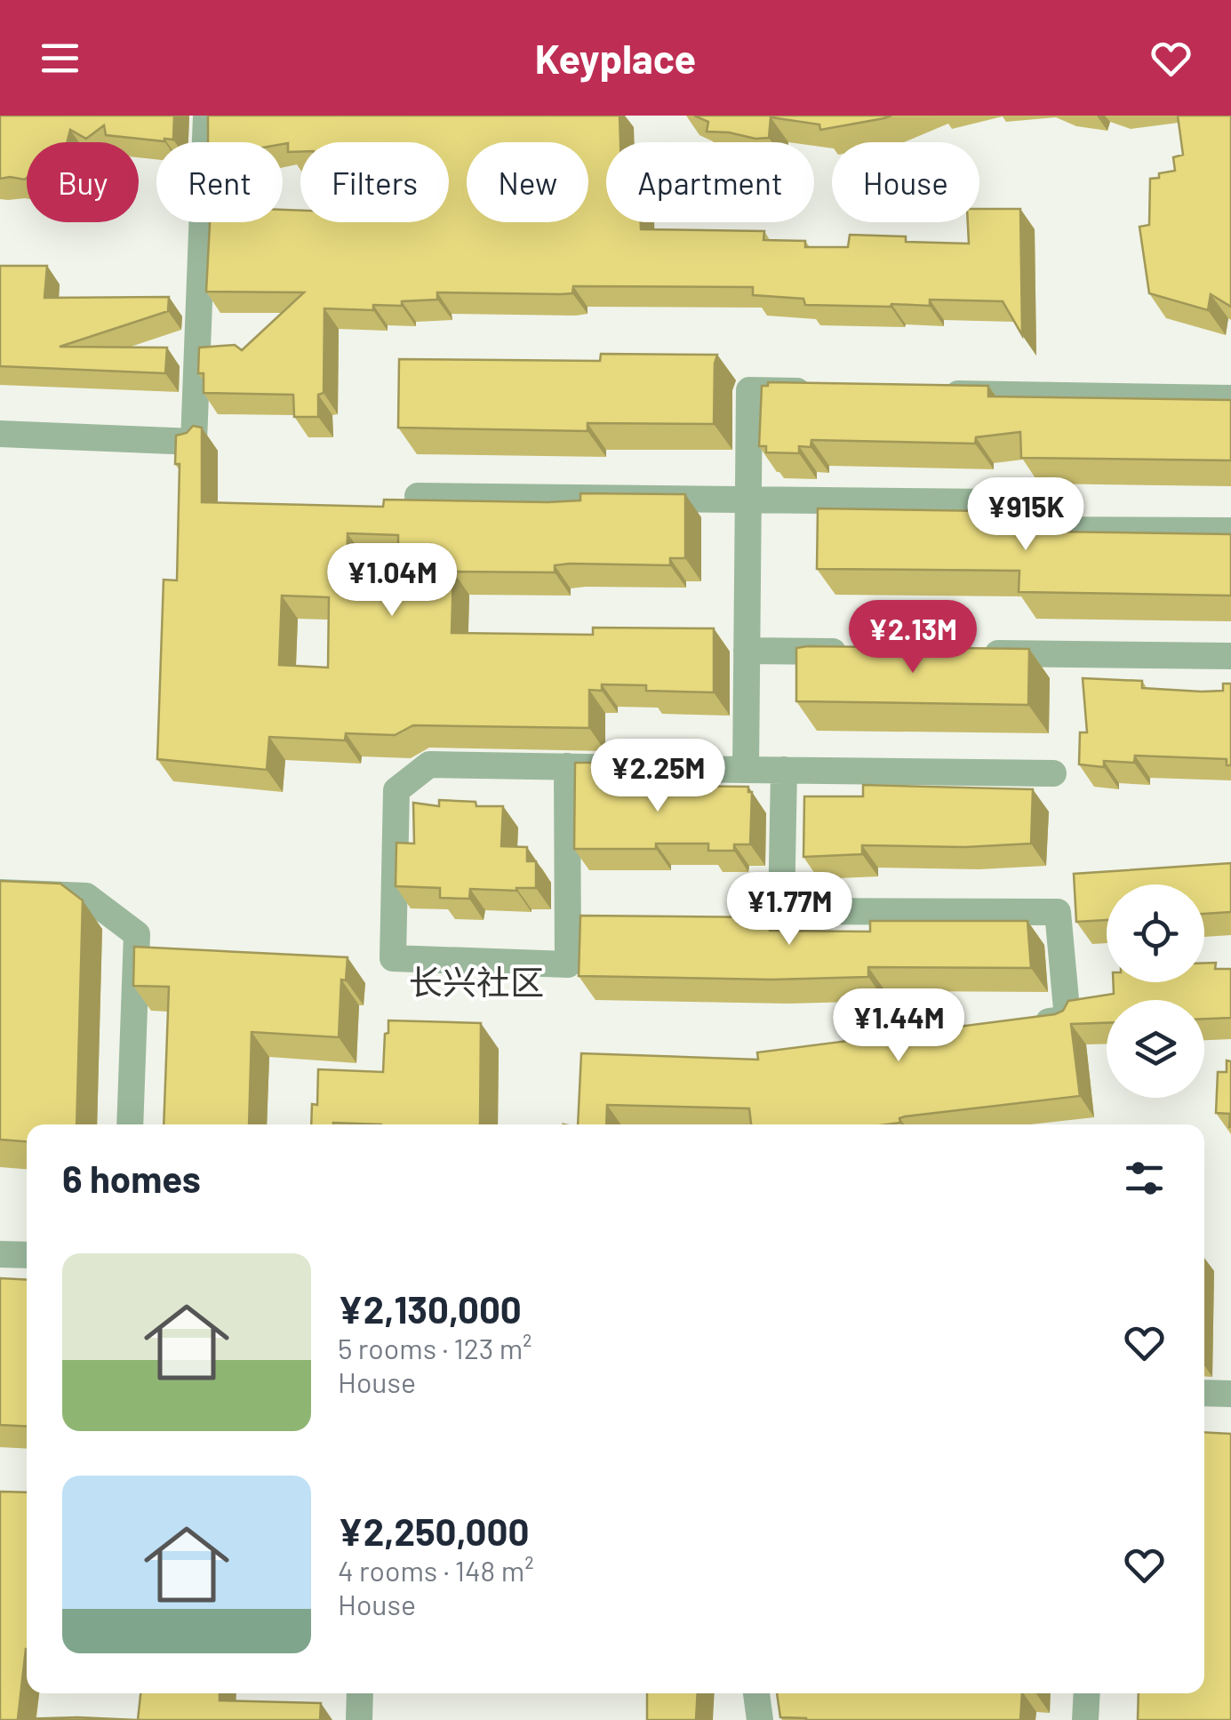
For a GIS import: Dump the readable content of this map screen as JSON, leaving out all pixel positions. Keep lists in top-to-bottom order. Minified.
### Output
{"districts":["长兴社区"],"page":{"header":"Keyplace","chip":["Buy","Rent","Filters","New","Apartment","House"],"price":["¥915K","¥1.04M","¥2.13M","¥2.25M","¥1.77M","¥1.44M"],"heading":"6 homes","list":[{"name":"¥2,130,000","note":"5 rooms · 123 m² · House"},{"name":"¥2,250,000","note":"4 rooms · 148 m² · House"}]}}
